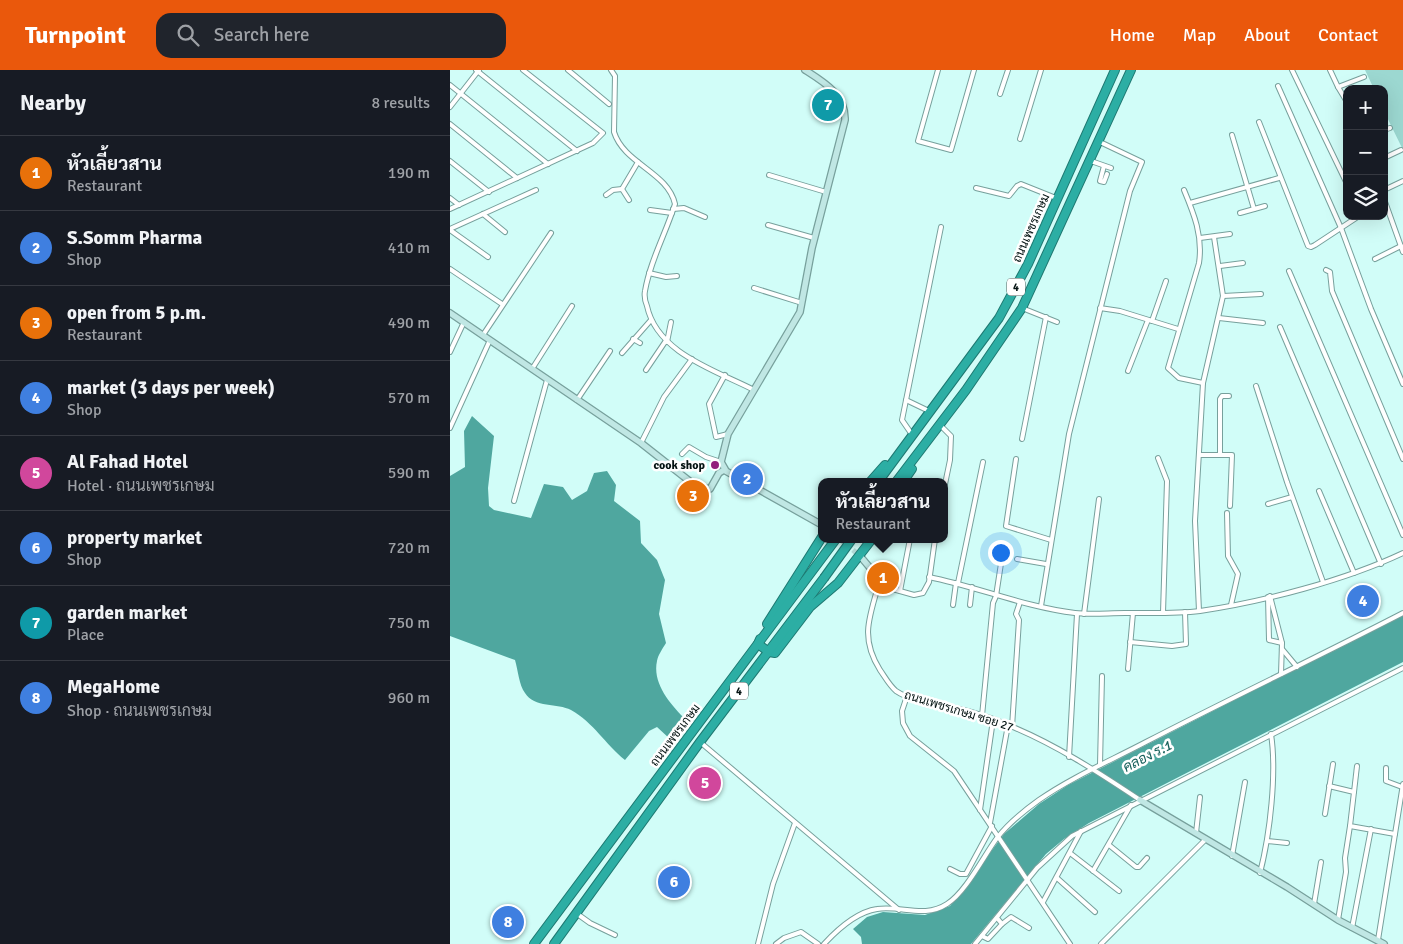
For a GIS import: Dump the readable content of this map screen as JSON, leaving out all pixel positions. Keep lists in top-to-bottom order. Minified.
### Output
{"streets":{"highway":["ถนนเพชรเกษม","4"],"street":["ถนนเพชรเกษม ซอย 27"]},"water":["คลอง ร.1"],"places":["cook shop"],"page":{"header":"Turnpoint","search":"Search here","nav":["Home","Map","About","Contact"],"heading":["Nearby","8 results"],"map_buttons":["+","−"],"pins":["7","2","3","1","4","5","6","8"],"list":[{"mark":"1","name":"หัวเลี้ยวสาน","note":"Restaurant","value":"190 m"},{"mark":"2","name":"S.Somm Pharma","note":"Shop","value":"410 m"},{"mark":"3","name":"open from 5 p.m.","note":"Restaurant","value":"490 m"},{"mark":"4","name":"market (3 days per week)","note":"Shop","value":"570 m"},{"mark":"5","name":"Al Fahad Hotel","note":"Hotel · ถนนเพชรเกษม","value":"590 m"},{"mark":"6","name":"property market","note":"Shop","value":"720 m"},{"mark":"7","name":"garden market","note":"Place","value":"750 m"},{"mark":"8","name":"MegaHome","note":"Shop · ถนนเพชรเกษม","value":"960 m"}],"popup":["หัวเลี้ยวสาน","Restaurant"]}}
